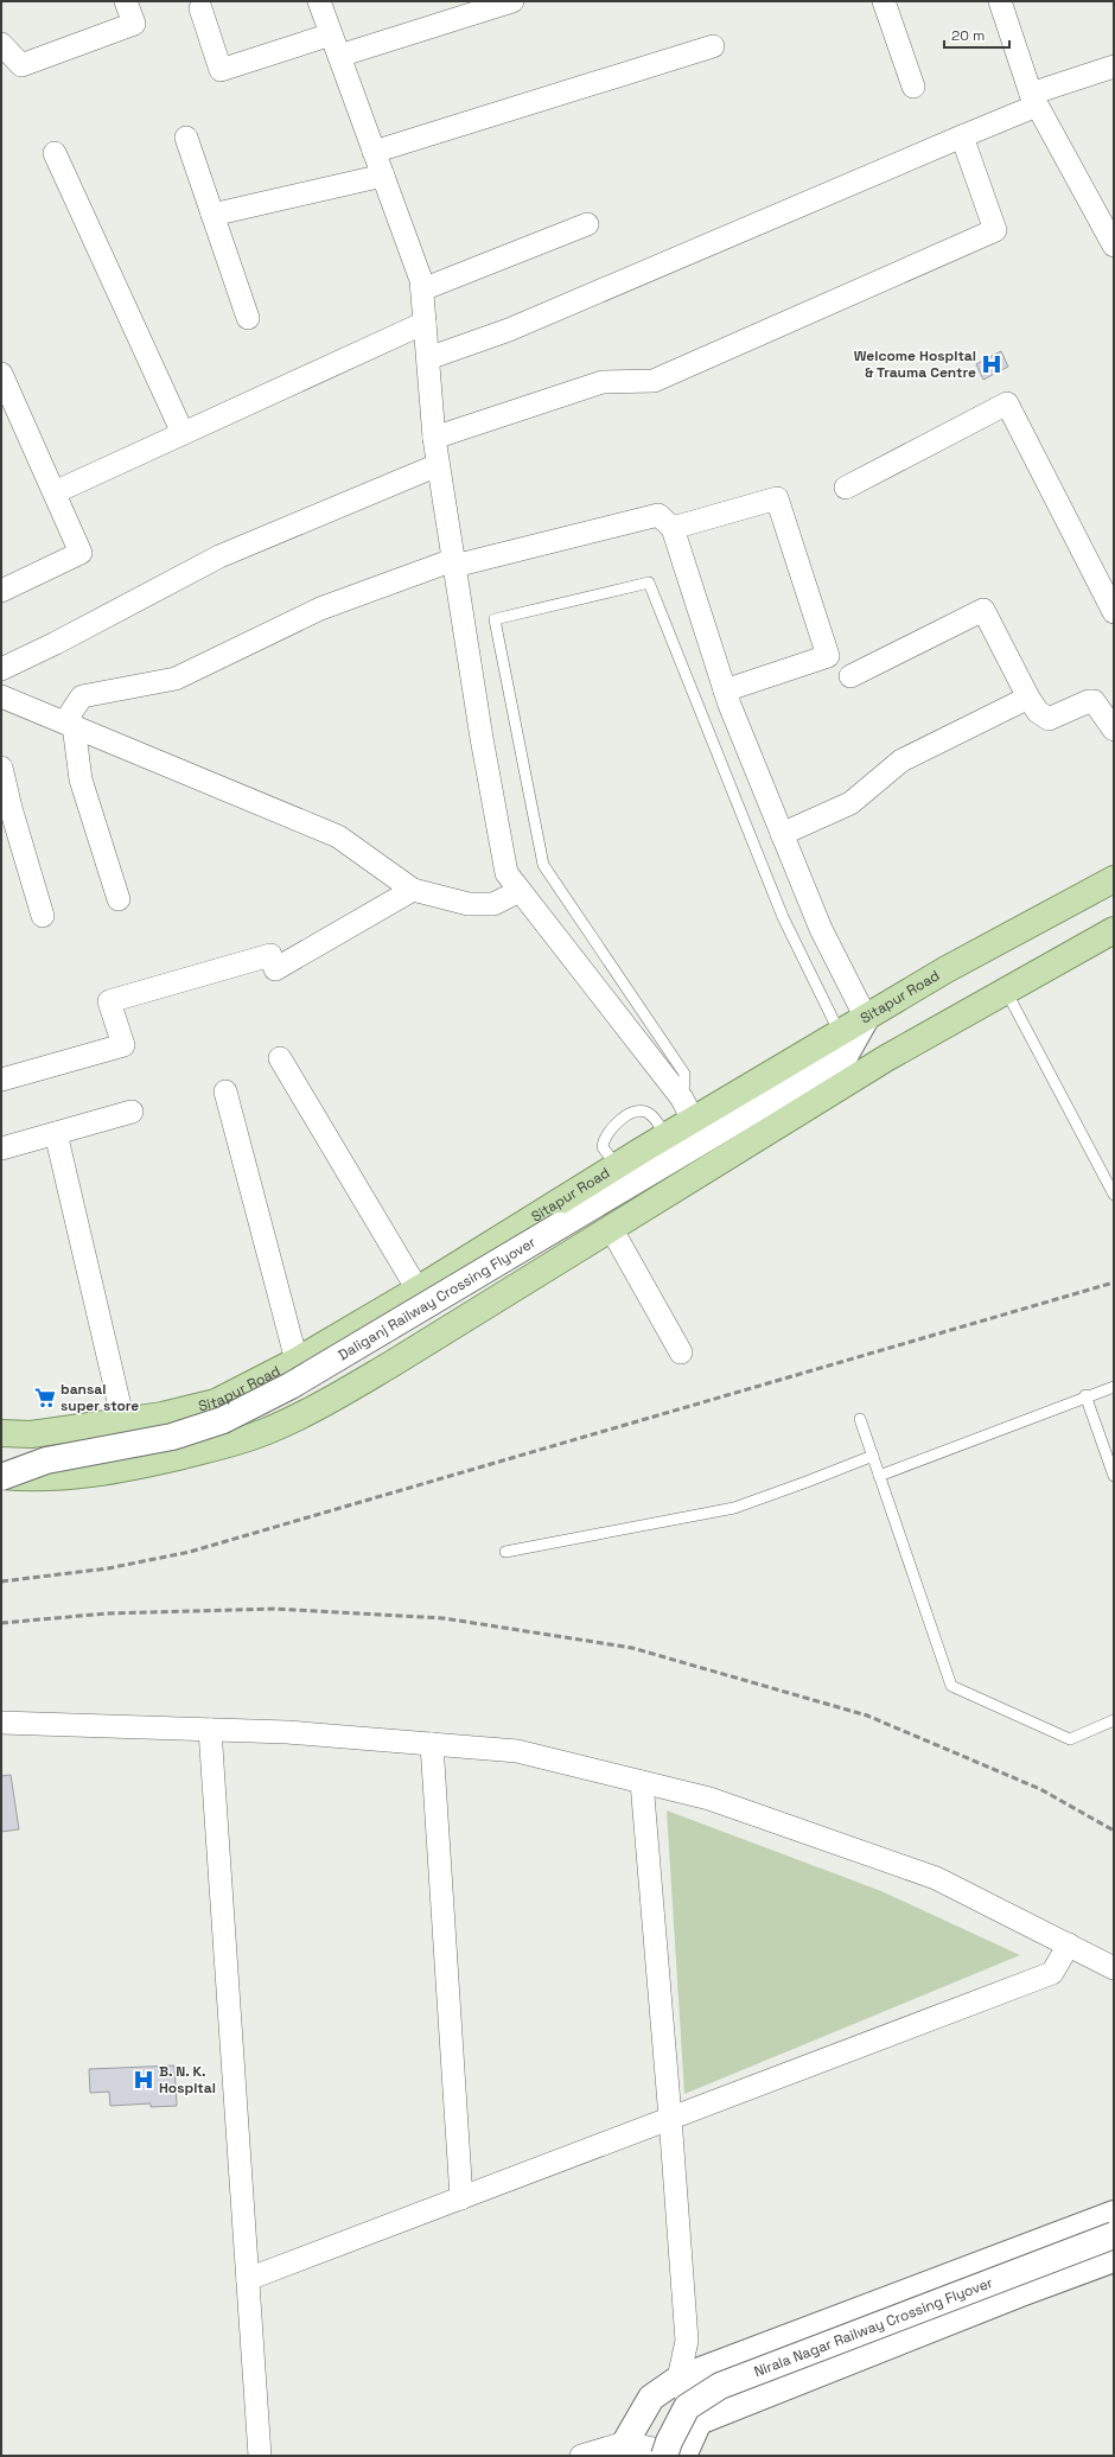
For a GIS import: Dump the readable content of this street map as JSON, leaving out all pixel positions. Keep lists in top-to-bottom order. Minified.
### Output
{"streets":{"main road":["Sitapur Road","Daliganj Railway Crossing Flyover","Nirala Nagar Railway Crossing Flyover"]},"crossings":[["Sitapur Road","Daliganj Railway Crossing Flyover"]],"places":{"hospital":["Welcome Hospital & Trauma Centre","B. N. K. Hospital"],"supermarket":["bansal super store"]},"scale_bar":"20 m"}
